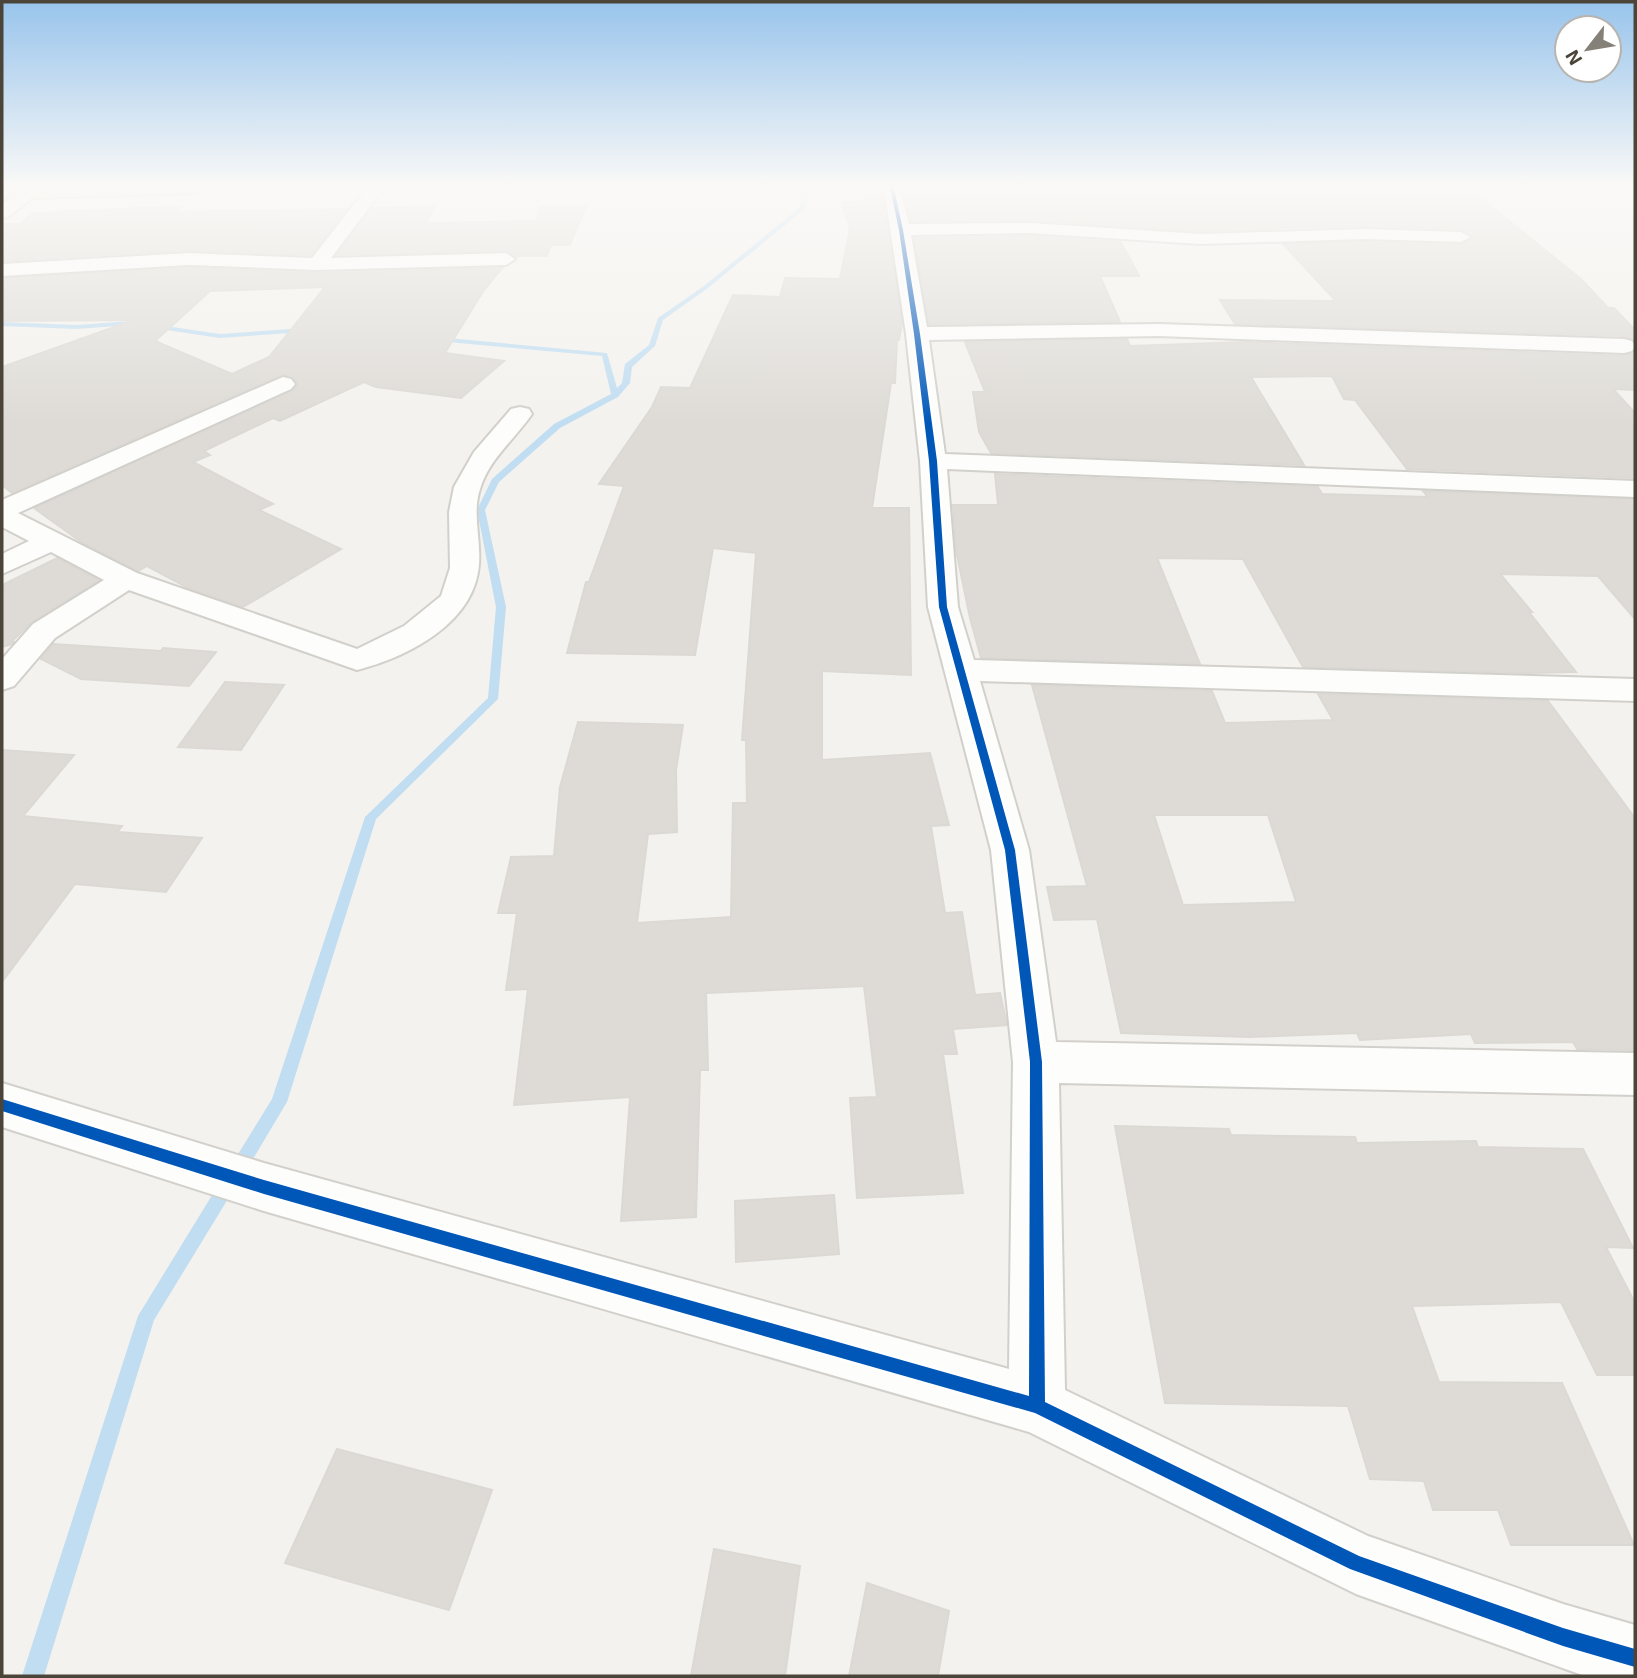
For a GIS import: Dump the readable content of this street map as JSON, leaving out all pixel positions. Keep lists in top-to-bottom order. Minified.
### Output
{"north":"bottom left"}
